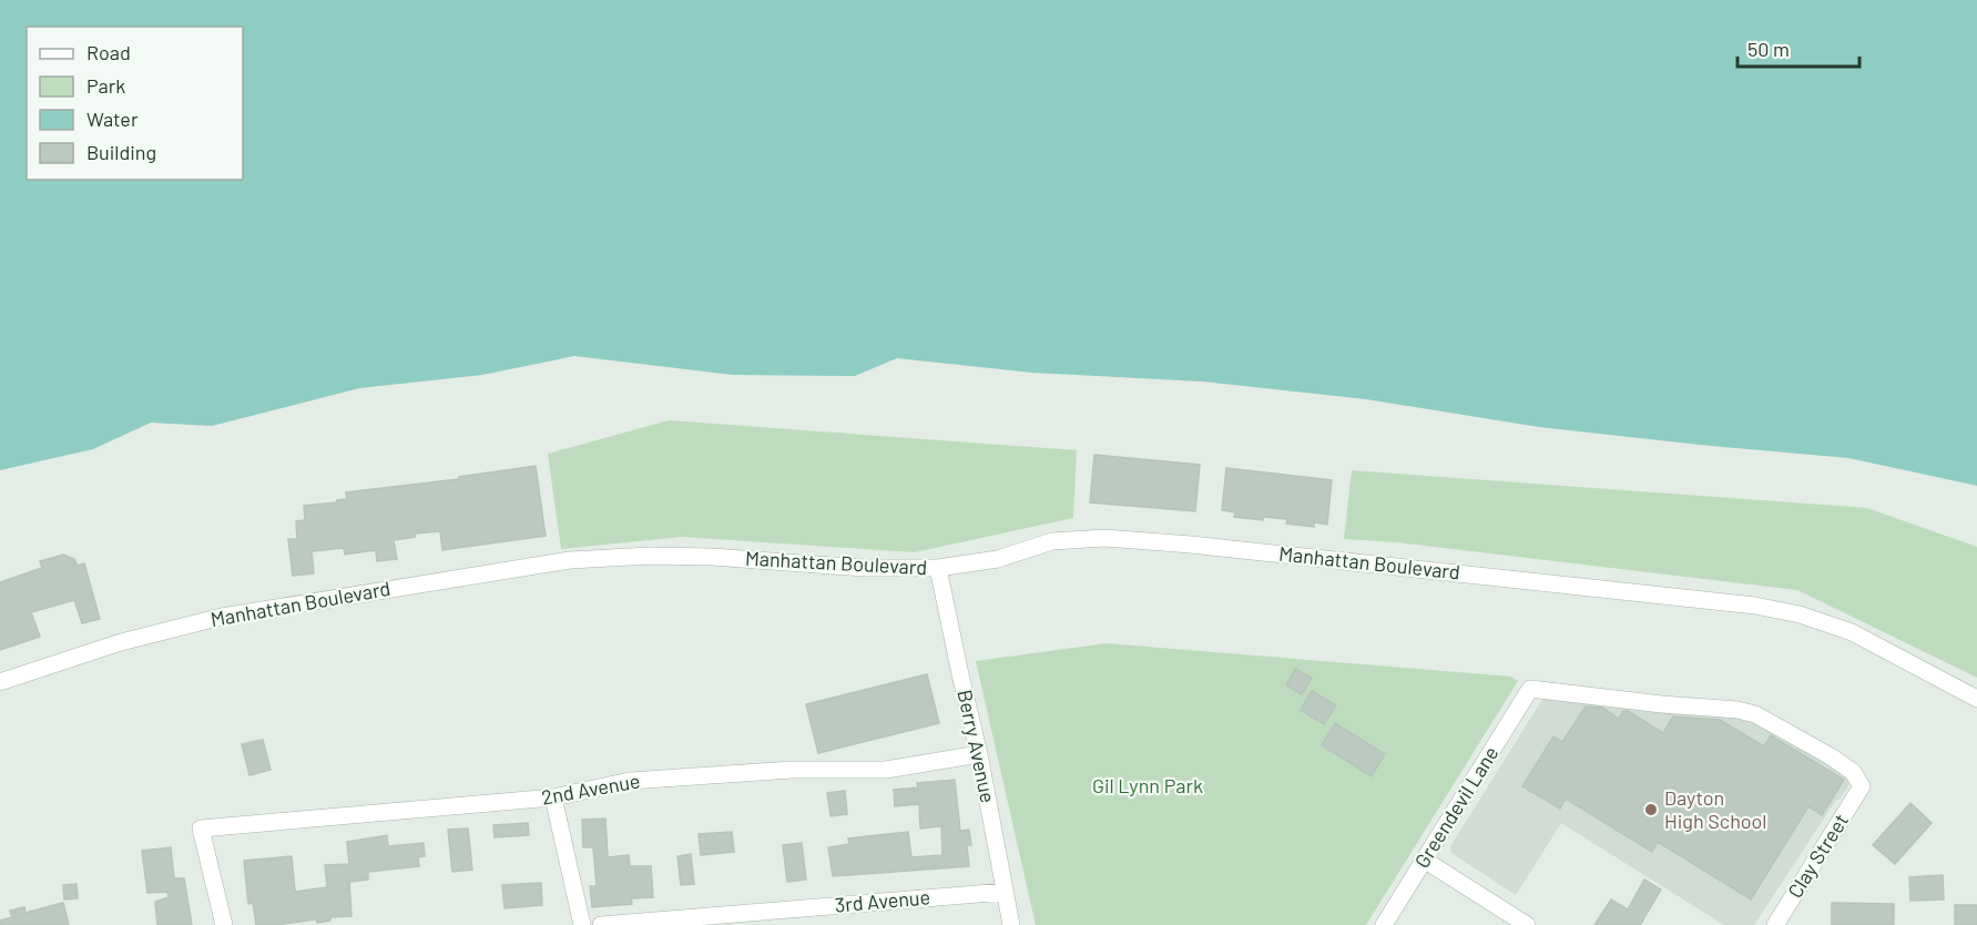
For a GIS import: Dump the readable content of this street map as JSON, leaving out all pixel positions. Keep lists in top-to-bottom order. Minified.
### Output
{"streets":{"street":["Manhattan Boulevard","Berry Avenue","2nd Avenue","Greendevil Lane","Clay Street","3rd Avenue"]},"crossings":[["Manhattan Boulevard","Berry Avenue"],["Berry Avenue","2nd Avenue"],["Berry Avenue","3rd Avenue"],["Greendevil Lane","Clay Street"]],"parks":["Gil Lynn Park"],"places":["Dayton High School"],"legend":["Road","Park","Water","Building"],"scale_bar":"50 m"}
